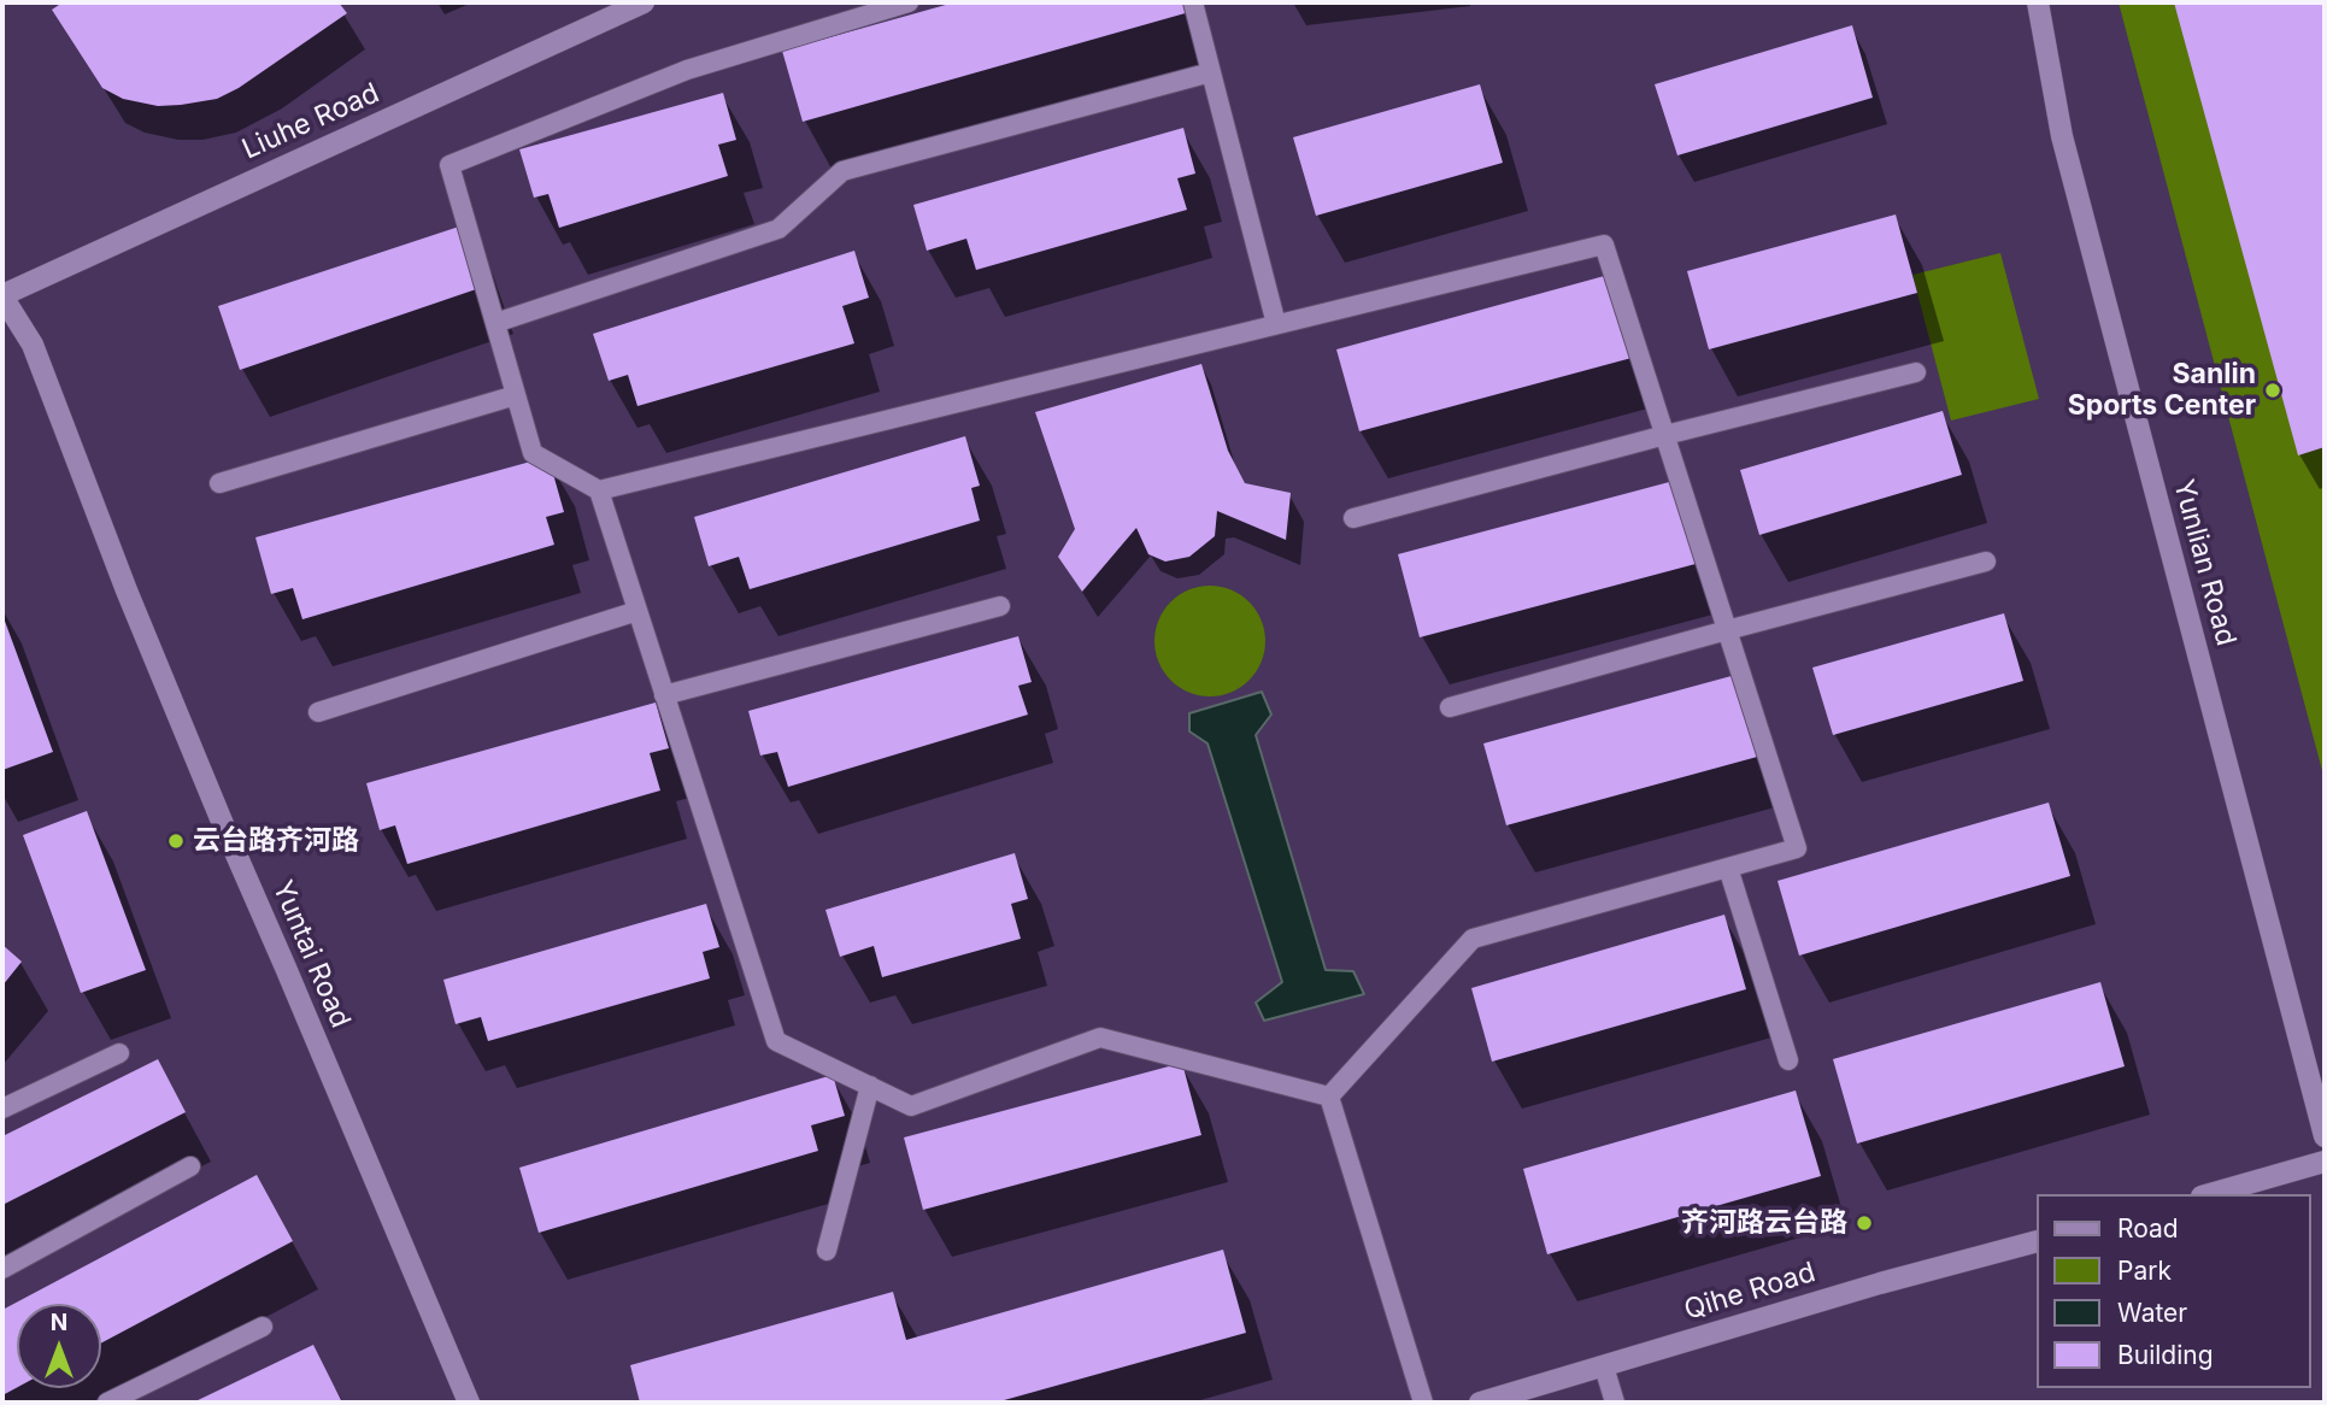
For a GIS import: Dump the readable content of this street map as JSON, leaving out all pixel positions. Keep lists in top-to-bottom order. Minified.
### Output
{"streets":{"street":["Liuhe Road","Yunlian Road","Yuntai Road","Qihe Road"]},"crossings":[["Liuhe Road","Yuntai Road"]],"places":["Sanlin Sports Center","云台路齐河路","齐河路云台路"],"legend":["Road","Park","Water","Building"],"north":"top"}
